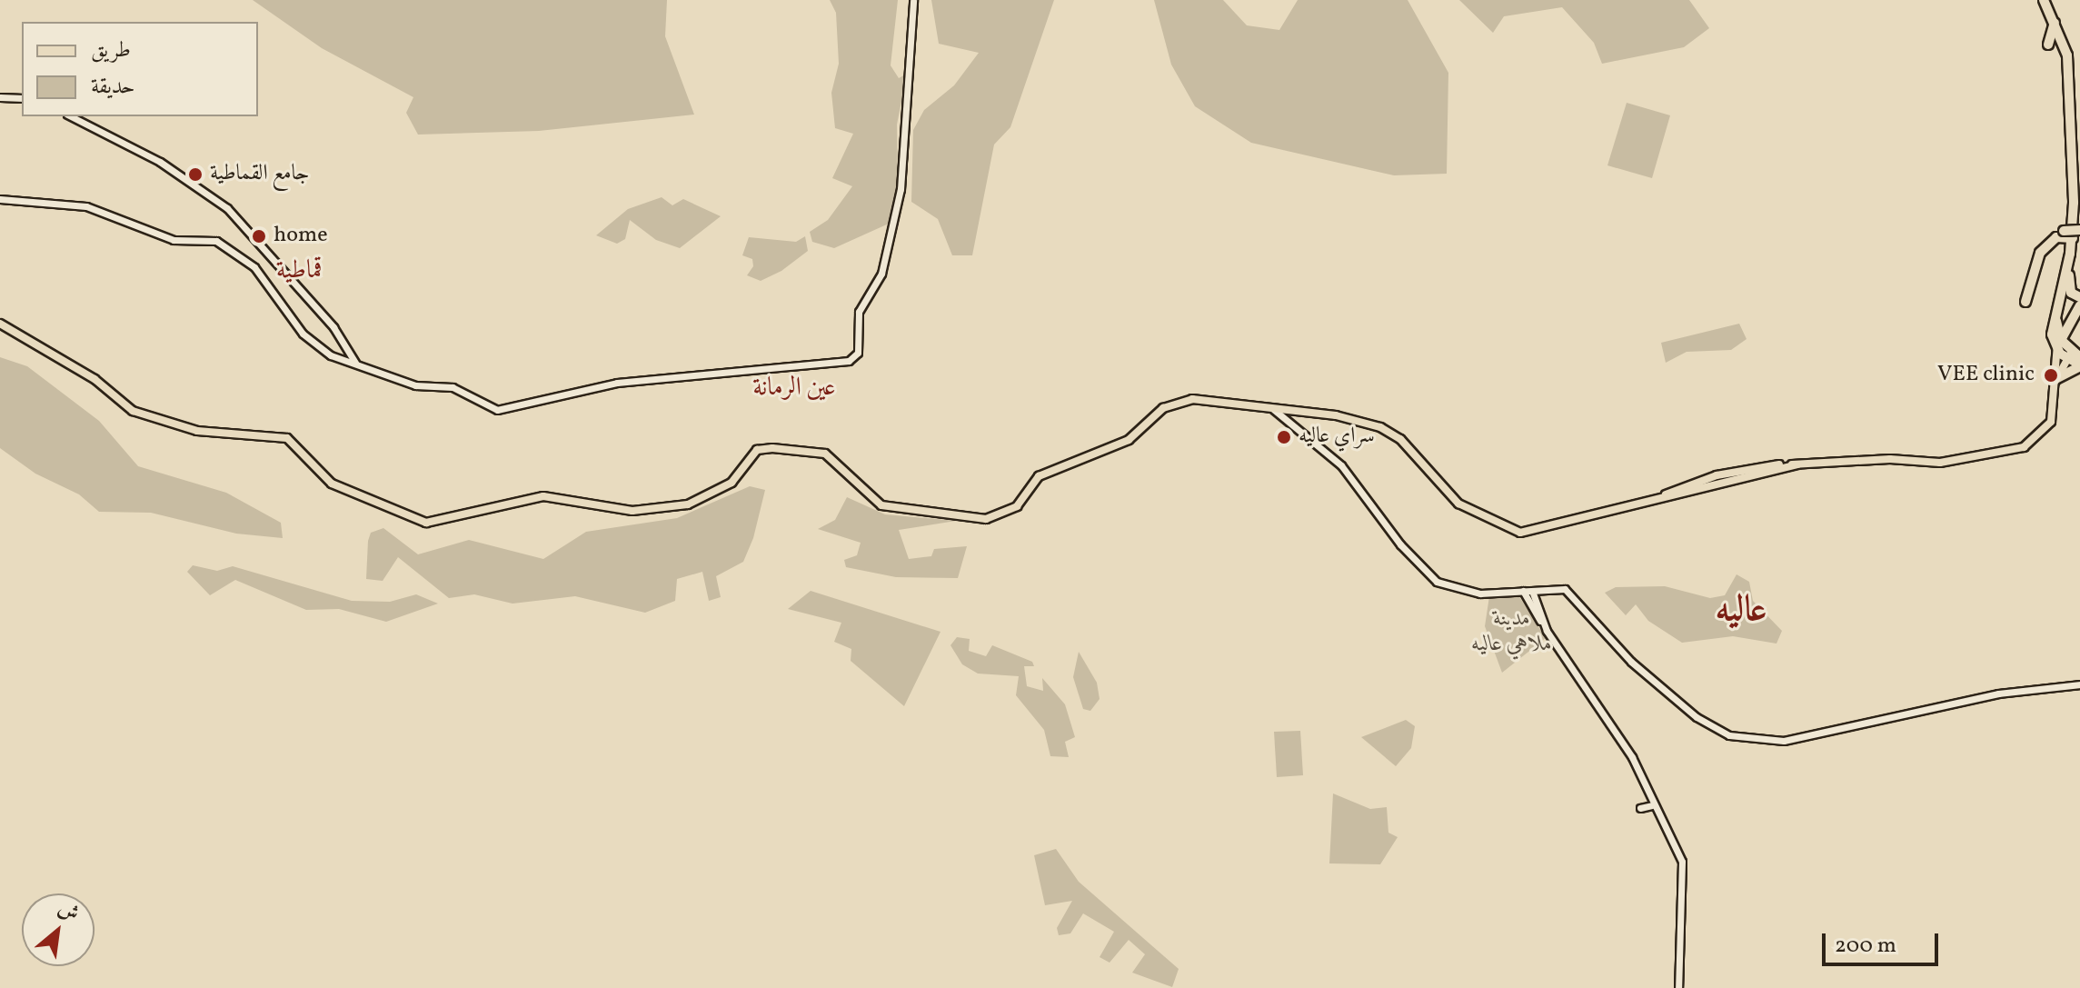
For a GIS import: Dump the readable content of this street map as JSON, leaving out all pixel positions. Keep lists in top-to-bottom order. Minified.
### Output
{"districts":["قماطية","عين الرمانة","عاليه"],"parks":["مدينة ملاهي عاليه"],"places":["جامع القماطية","home","VEE clinic","سراي عاليه"],"legend":["طريق","حديقة"],"scale_bar":"200 m","north":"top right"}
